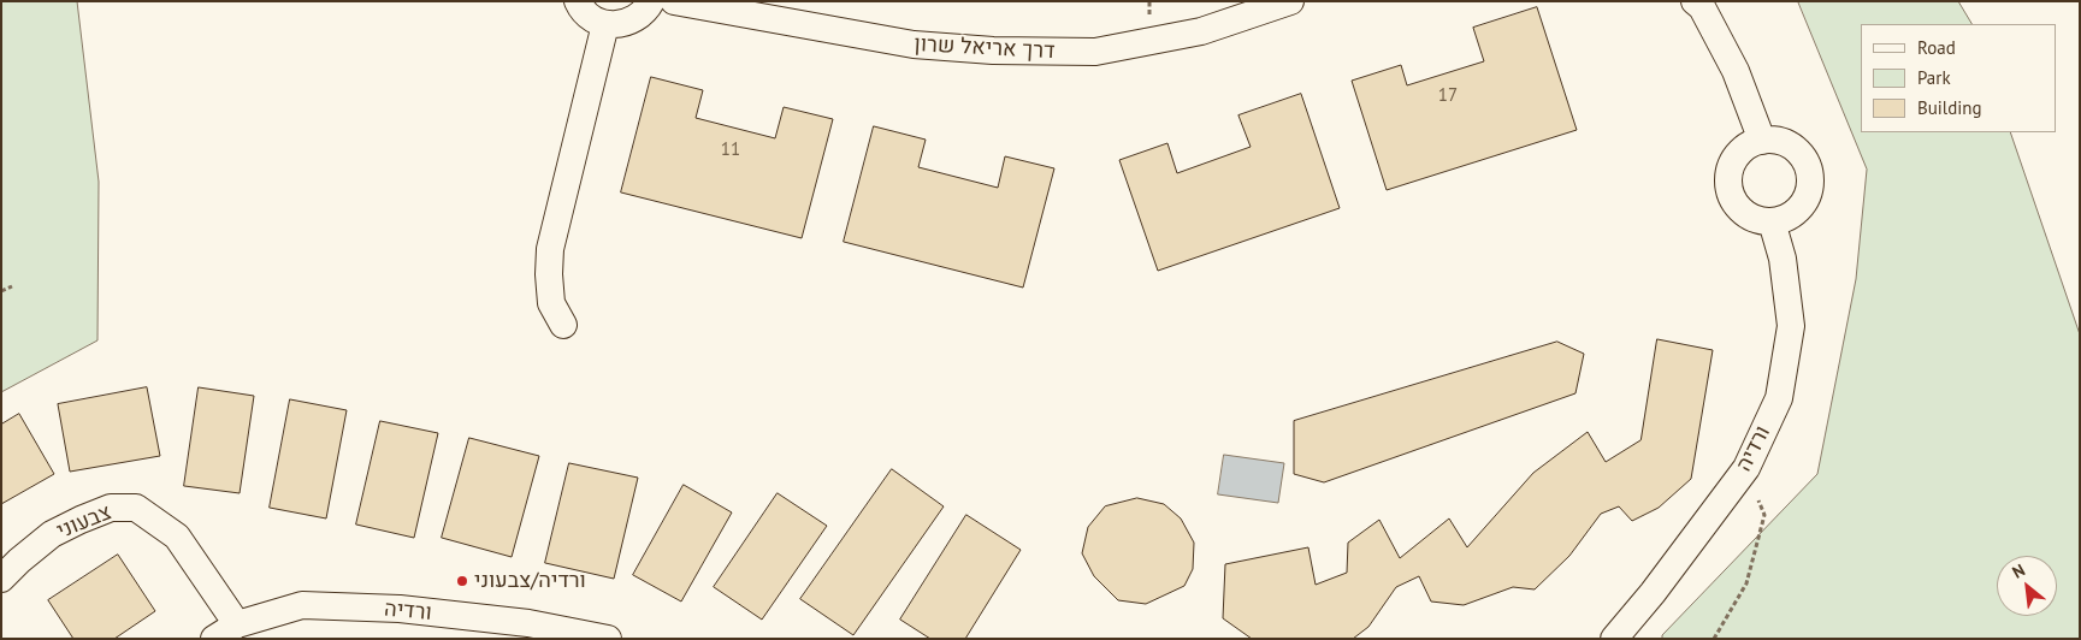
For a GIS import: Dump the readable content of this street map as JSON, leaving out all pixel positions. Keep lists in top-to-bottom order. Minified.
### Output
{"streets":{"street":["דרך אריאל שרון","ורדיה","צבעוני"]},"crossings":[["ורדיה","צבעוני"]],"places":["ורדיה/צבעוני"],"house_numbers":["17","11"],"legend":["Road","Park","Building"],"north":"top left"}
